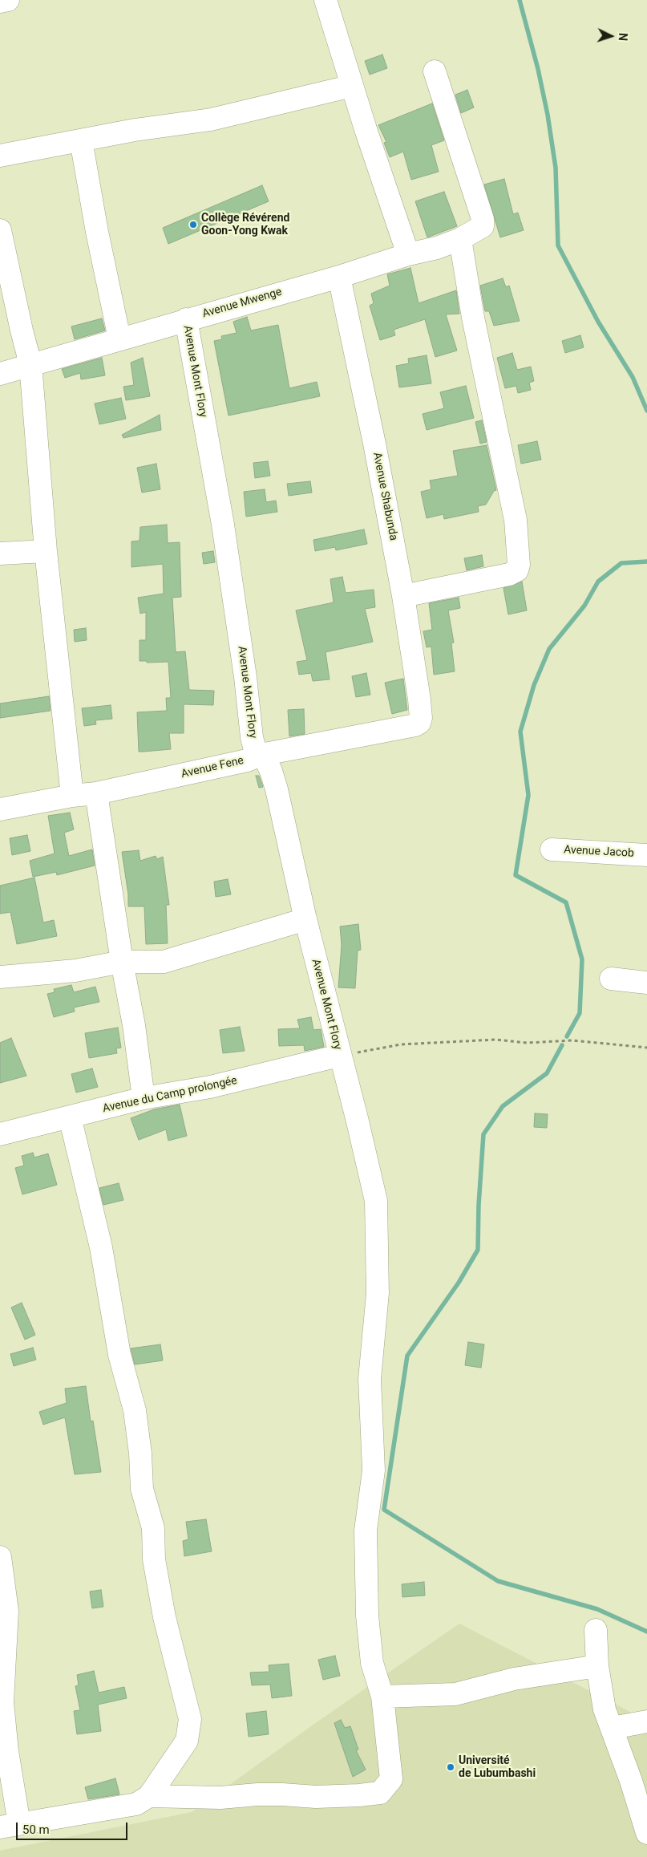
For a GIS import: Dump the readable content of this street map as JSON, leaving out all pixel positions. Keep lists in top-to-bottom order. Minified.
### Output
{"streets":{"street":["Avenue Mwenge","Avenue Mont Flory","Avenue Shabunda","Avenue Fene","Avenue Jacob","Avenue du Camp prolongée"]},"crossings":[["Avenue Mwenge","Avenue Mont Flory"],["Avenue Mwenge","Avenue Shabunda"],["Avenue Mont Flory","Avenue Fene"],["Avenue Mont Flory","Avenue du Camp prolongée"],["Avenue Shabunda","Avenue Fene"]],"places":["Collège Révérend Goon-Yong Kwak","Université de Lubumbashi"],"scale_bar":"50 m","north":"right"}
